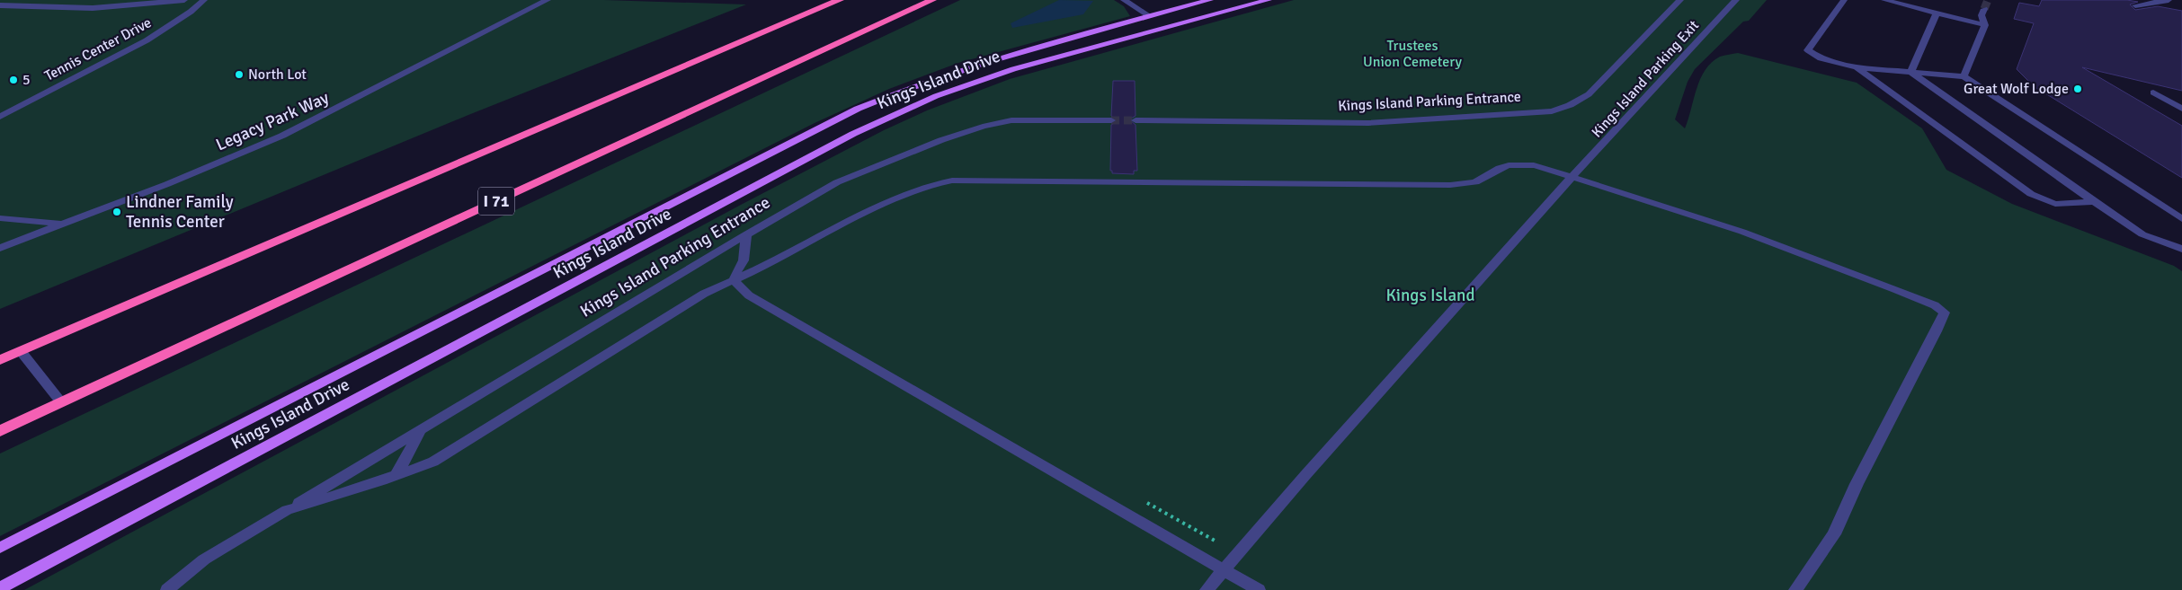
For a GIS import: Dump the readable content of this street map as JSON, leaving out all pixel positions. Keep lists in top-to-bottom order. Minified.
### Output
{"streets":{"highway":["I 71"],"main road":["Kings Island Drive"],"lane":["Tennis Center Drive","Kings Island Parking Exit","Kings Island Parking Entrance","Legacy Park Way"]},"parks":["Trustees Union Cemetery","Kings Island"],"places":["North Lot","5","Great Wolf Lodge","Lindner Family Tennis Center"]}
